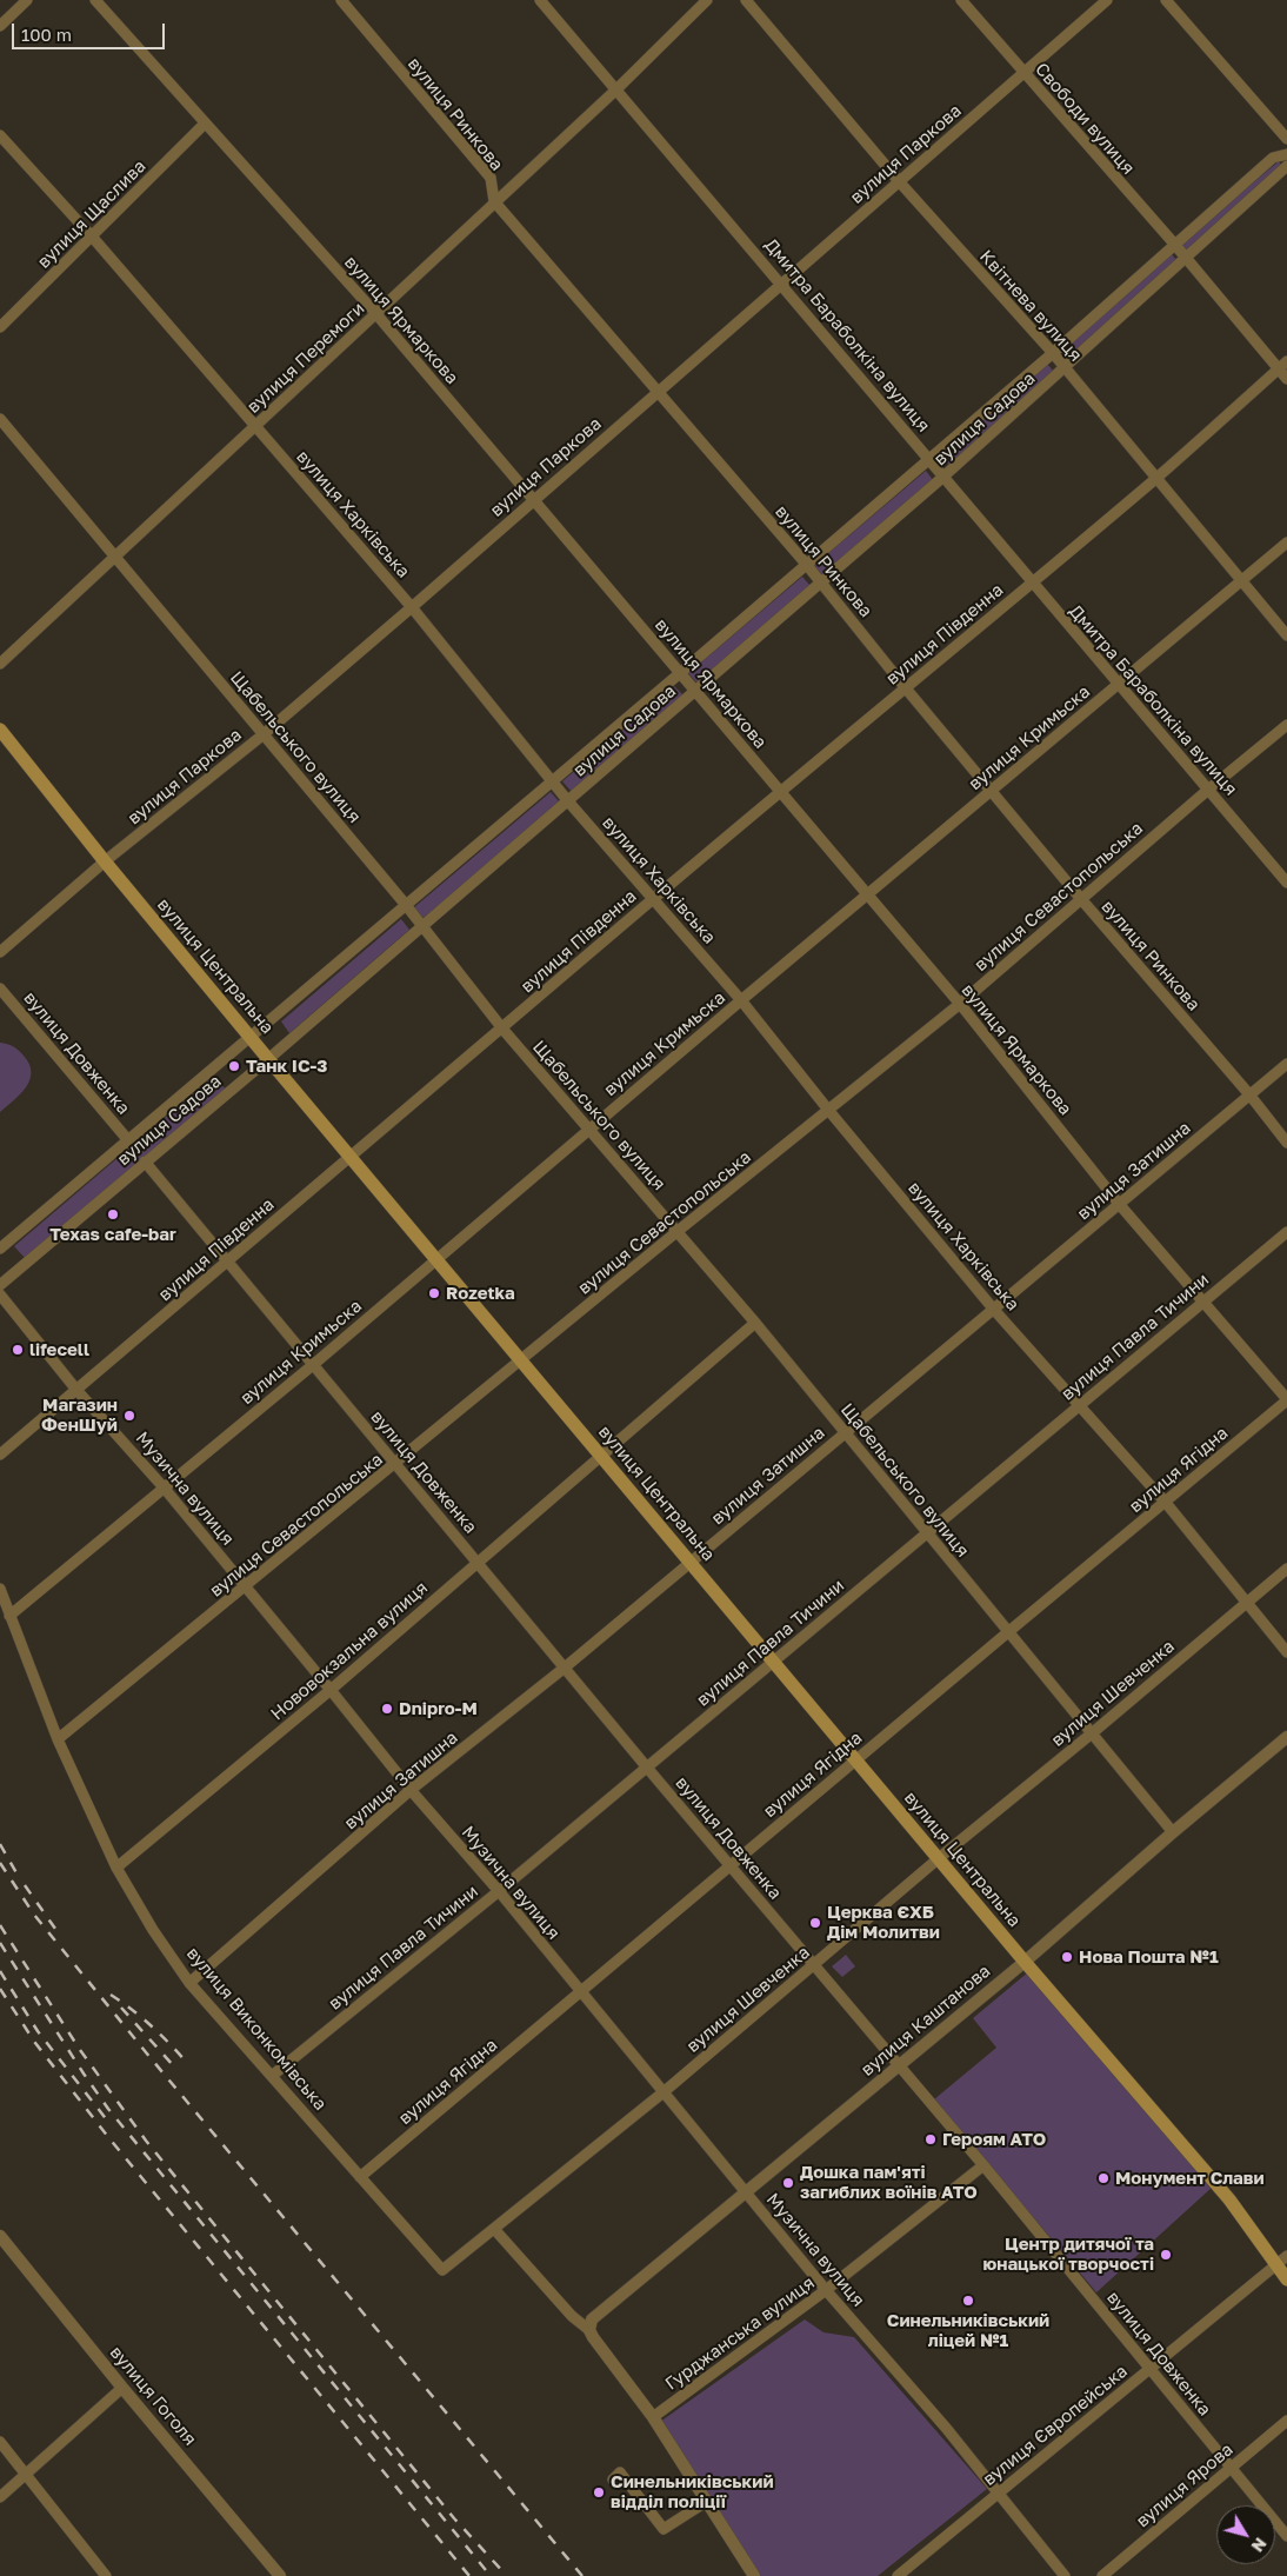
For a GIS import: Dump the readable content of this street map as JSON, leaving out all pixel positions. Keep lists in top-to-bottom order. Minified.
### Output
{"streets":{"main road":["вулиця Центральна"],"street":["вулиця Ринкова","Свободи вулиця","вулиця Паркова","вулиця Щаслива","Квітнева вулиця","вулиця Ярмаркова","Дмитра Бараболкіна вулиця","вулиця Перемоги","вулиця Садова","вулиця Харківська","вулиця Південна","вулиця Кримьска","Щабельського вулиця","вулиця Севастопольська","вулиця Довженка","вулиця Затишна","вулиця Павла Тичини","вулиця Ягідна","Музична вулиця","Нововокзальна вулиця","вулиця Шевченка","вулиця Каштанова","вулиця Виконкомівська","Гурджанська вулиця","вулиця Гоголя","вулиця Європейська","вулиця Ярова"]},"crossings":[["вулиця Ринкова","вулиця Паркова"],["вулиця Ринкова","вулиця Перемоги"],["вулиця Ринкова","вулиця Садова"],["вулиця Ринкова","вулиця Південна"],["вулиця Ринкова","вулиця Кримьска"],["вулиця Ринкова","вулиця Севастопольська"],["вулиця Ринкова","вулиця Затишна"],["Свободи вулиця","вулиця Паркова"],["Свободи вулиця","вулиця Садова"],["Свободи вулиця","вулиця Південна"],["вулиця Паркова","Квітнева вулиця"],["вулиця Паркова","вулиця Ярмаркова"],["вулиця Паркова","Дмитра Бараболкіна вулиця"],["вулиця Паркова","вулиця Харківська"],["вулиця Паркова","Щабельського вулиця"],["вулиця Паркова","вулиця Центральна"],["вулиця Щаслива","вулиця Ярмаркова"],["вулиця Щаслива","вулиця Харківська"],["Квітнева вулиця","вулиця Садова"],["Квітнева вулиця","вулиця Південна"],["Квітнева вулиця","вулиця Кримьска"],["вулиця Ярмаркова","вулиця Перемоги"],["вулиця Ярмаркова","вулиця Садова"],["вулиця Ярмаркова","вулиця Південна"],["вулиця Ярмаркова","вулиця Кримьска"],["вулиця Ярмаркова","вулиця Севастопольська"],["вулиця Ярмаркова","вулиця Затишна"],["вулиця Ярмаркова","вулиця Павла Тичини"],["вулиця Ярмаркова","вулиця Ягідна"],["Дмитра Бараболкіна вулиця","вулиця Перемоги"],["Дмитра Бараболкіна вулиця","вулиця Садова"],["Дмитра Бараболкіна вулиця","вулиця Південна"],["Дмитра Бараболкіна вулиця","вулиця Кримьска"],["Дмитра Бараболкіна вулиця","вулиця Севастопольська"],["вулиця Перемоги","вулиця Харківська"],["вулиця Перемоги","Щабельського вулиця"],["вулиця Садова","вулиця Харківська"],["вулиця Садова","Щабельського вулиця"],["вулиця Садова","вулиця Центральна"],["вулиця Садова","вулиця Довженка"],["вулиця Харківська","вулиця Південна"],["вулиця Харківська","вулиця Кримьска"],["вулиця Харківська","вулиця Севастопольська"],["вулиця Харківська","вулиця Затишна"],["вулиця Харківська","вулиця Павла Тичини"],["вулиця Харківська","вулиця Ягідна"],["вулиця Харківська","вулиця Шевченка"],["вулиця Південна","Щабельського вулиця"],["вулиця Південна","вулиця Центральна"],["вулиця Південна","вулиця Довженка"],["вулиця Південна","Музична вулиця"],["вулиця Кримьска","Щабельського вулиця"],["вулиця Кримьска","вулиця Центральна"],["вулиця Кримьска","вулиця Довженка"],["вулиця Кримьска","Музична вулиця"],["вулиця Кримьска","вулиця Виконкомівська"],["Щабельського вулиця","вулиця Севастопольська"],["Щабельського вулиця","вулиця Затишна"],["Щабельського вулиця","вулиця Павла Тичини"],["Щабельського вулиця","вулиця Ягідна"],["Щабельського вулиця","Нововокзальна вулиця"],["Щабельського вулиця","вулиця Шевченка"],["Щабельського вулиця","вулиця Каштанова"],["вулиця Севастопольська","вулиця Центральна"],["вулиця Севастопольська","вулиця Довженка"],["вулиця Севастопольська","Музична вулиця"],["вулиця Севастопольська","вулиця Виконкомівська"],["вулиця Центральна","вулиця Затишна"],["вулиця Центральна","вулиця Павла Тичини"],["вулиця Центральна","вулиця Ягідна"],["вулиця Центральна","Нововокзальна вулиця"],["вулиця Центральна","вулиця Шевченка"],["вулиця Центральна","вулиця Каштанова"],["вулиця Центральна","вулиця Європейська"],["вулиця Довженка","вулиця Затишна"],["вулиця Довженка","вулиця Павла Тичини"],["вулиця Довженка","вулиця Ягідна"],["вулиця Довженка","Нововокзальна вулиця"],["вулиця Довженка","вулиця Шевченка"],["вулиця Довженка","вулиця Каштанова"],["вулиця Довженка","Гурджанська вулиця"],["вулиця Довженка","вулиця Європейська"],["вулиця Довженка","вулиця Ярова"],["вулиця Затишна","Музична вулиця"],["вулиця Затишна","вулиця Виконкомівська"],["вулиця Павла Тичини","Музична вулиця"],["вулиця Павла Тичини","вулиця Виконкомівська"],["вулиця Ягідна","Музична вулиця"],["вулиця Ягідна","вулиця Виконкомівська"],["Музична вулиця","Нововокзальна вулиця"],["Музична вулиця","вулиця Шевченка"],["Музична вулиця","вулиця Каштанова"],["Музична вулиця","Гурджанська вулиця"],["Музична вулиця","вулиця Європейська"],["Нововокзальна вулиця","вулиця Виконкомівська"],["вулиця Шевченка","вулиця Виконкомівська"]],"places":["Танк ІС-3","Texas cafe-bar","Rozetka","lifecell","Магазин ФенШуй","Dnipro-M","Церква ЄХБ Дім Молитви","Нова Пошта №1","Героям АТО","Монумент Слави","Дошка пам'яті загиблих воїнів АТО","Центр дитячої та юнацької творчості","Синельниківський ліцей №1","Синельниківський відділ поліції"],"scale_bar":"100 m","north":"bottom right"}
